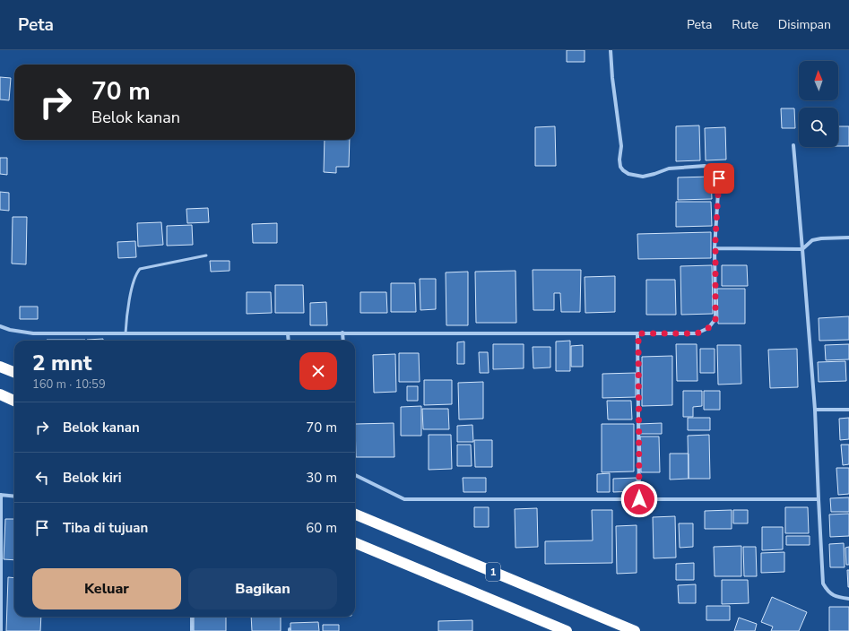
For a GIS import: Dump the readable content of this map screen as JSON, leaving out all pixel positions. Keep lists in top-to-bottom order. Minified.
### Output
{"streets":{"highway":["1"]},"north":"top","page":{"header":"Peta","nav":["Peta","Rute","Disimpan"],"turn":["70 m","Belok kanan"],"heading":["2 mnt","160 m · 10:59"],"list":[{"name":"Belok kanan","value":"70 m"},{"name":"Belok kiri","value":"30 m"},{"name":"Tiba di tujuan","value":"60 m"}],"buttons":["Keluar","Bagikan"]}}
